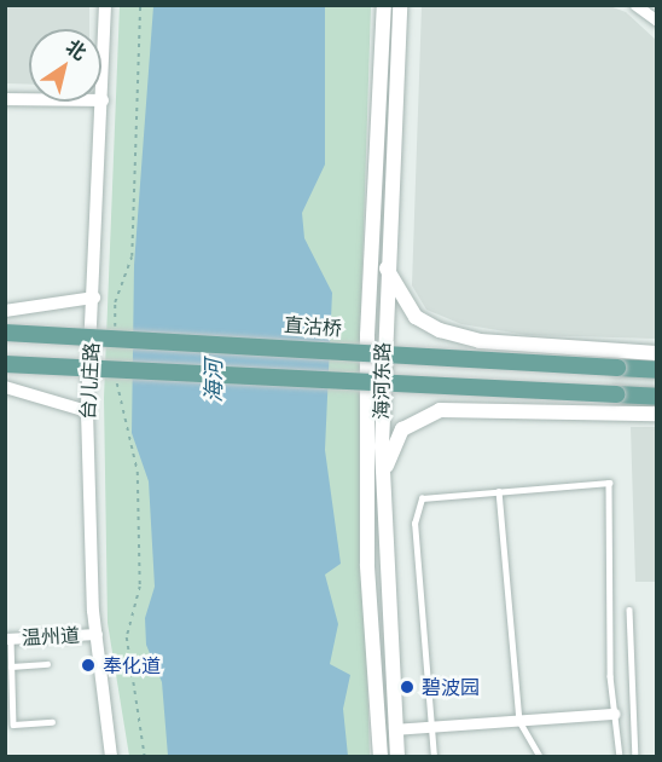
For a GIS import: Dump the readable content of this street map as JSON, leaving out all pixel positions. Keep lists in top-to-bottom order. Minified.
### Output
{"streets":{"main road":["直沽桥","海河东路"],"street":["台儿庄路","温州道"]},"crossings":[["台儿庄路","温州道"]],"water":["海河"],"places":["奉化道","碧波园"],"north":"top right"}
